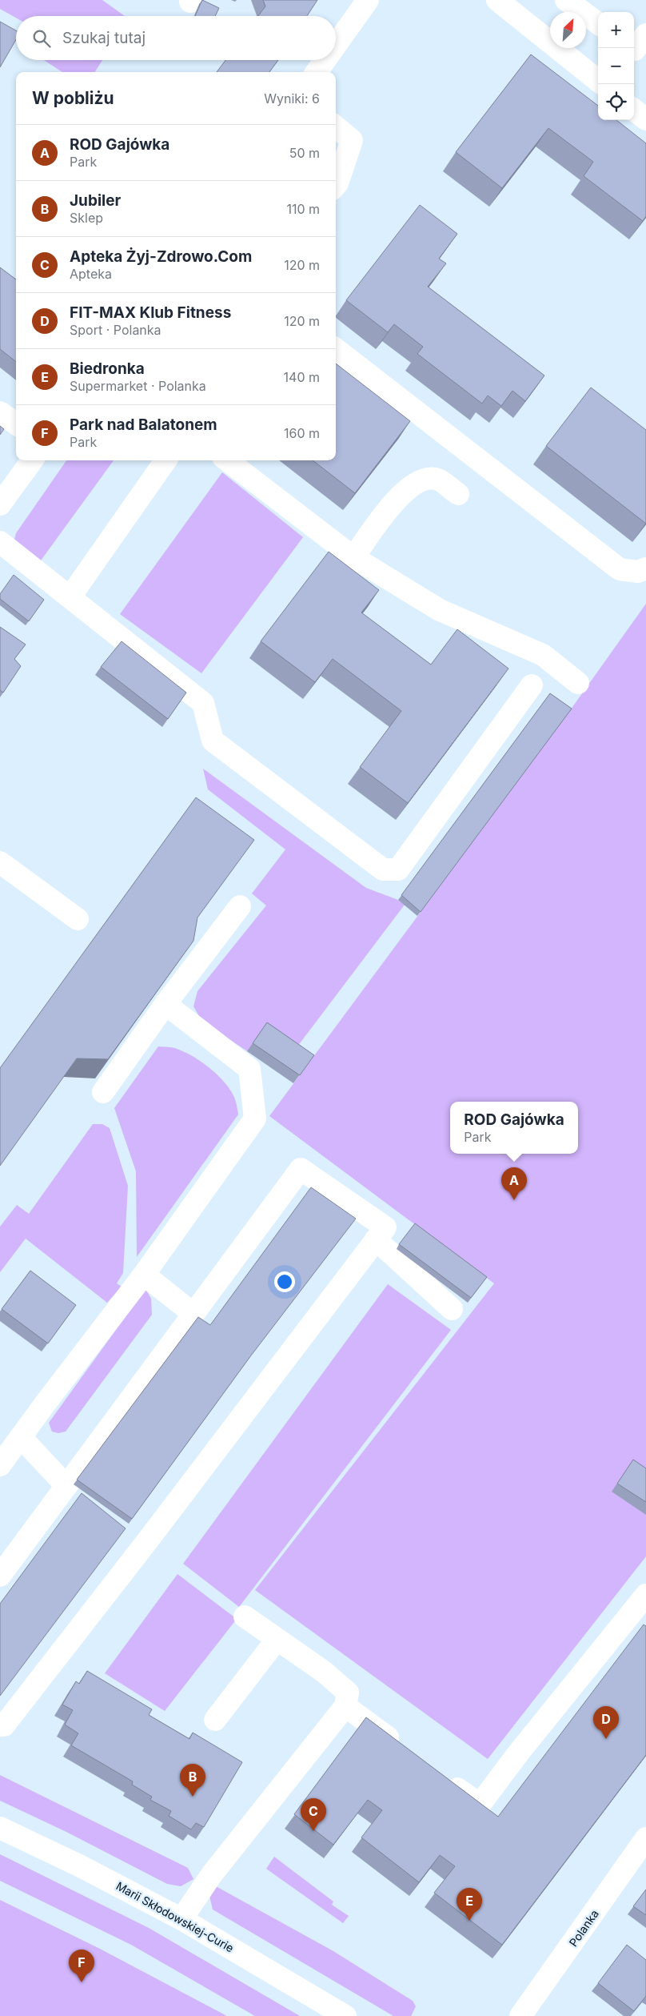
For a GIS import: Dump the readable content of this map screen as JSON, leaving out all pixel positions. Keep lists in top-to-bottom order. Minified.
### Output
{"streets":{"street":["Marii Skłodowskiej-Curie","Polanka"]},"north":"top right","page":{"map_buttons":["+","−"],"search":"Szukaj tutaj","heading":["W pobliżu","Wyniki: 6"],"list":[{"mark":"A","name":"ROD Gajówka","note":"Park","value":"50 m"},{"mark":"B","name":"Jubiler","note":"Sklep","value":"110 m"},{"mark":"C","name":"Apteka Żyj-Zdrowo.Com","note":"Apteka","value":"120 m"},{"mark":"D","name":"FIT-MAX Klub Fitness","note":"Sport · Polanka","value":"120 m"},{"mark":"E","name":"Biedronka","note":"Supermarket · Polanka","value":"140 m"},{"mark":"F","name":"Park nad Balatonem","note":"Park","value":"160 m"}],"popup":["ROD Gajówka","Park"],"pins":["A","D","B","C","E","F"]}}
